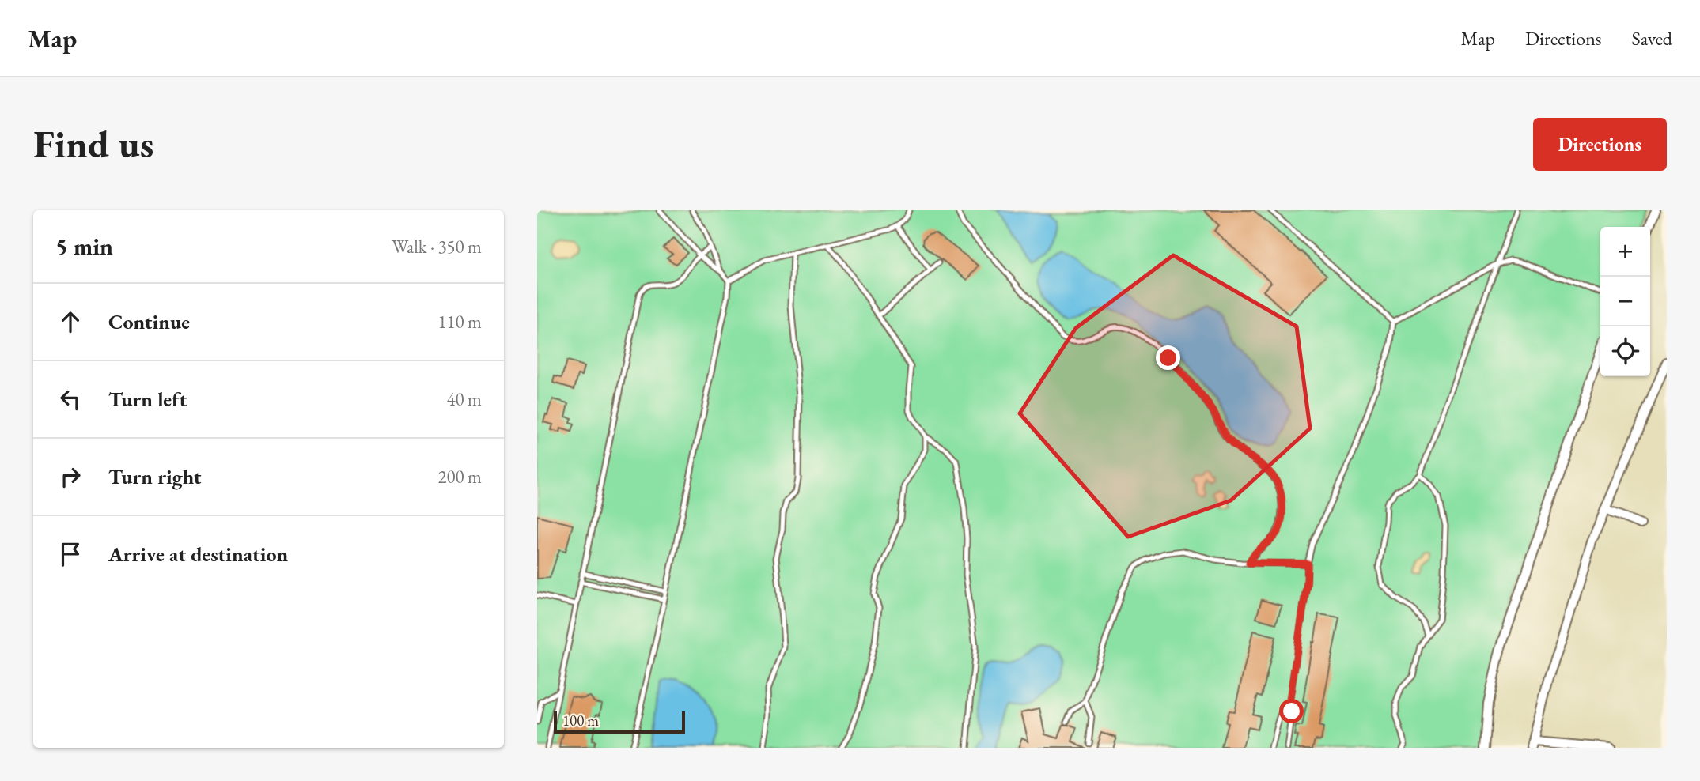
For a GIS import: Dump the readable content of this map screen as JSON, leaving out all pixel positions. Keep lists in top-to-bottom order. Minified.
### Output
{"scale_bar":"100 m","page":{"header":"Map","nav":["Map","Directions","Saved"],"buttons":"Directions","title":"Find us","heading":["5 min","Walk · 350 m"],"map_buttons":["+","−"],"list":[["Continue","110 m"],["Turn left","40 m"],["Turn right","200 m"],"Arrive at destination"],"scale":"100 m"}}
